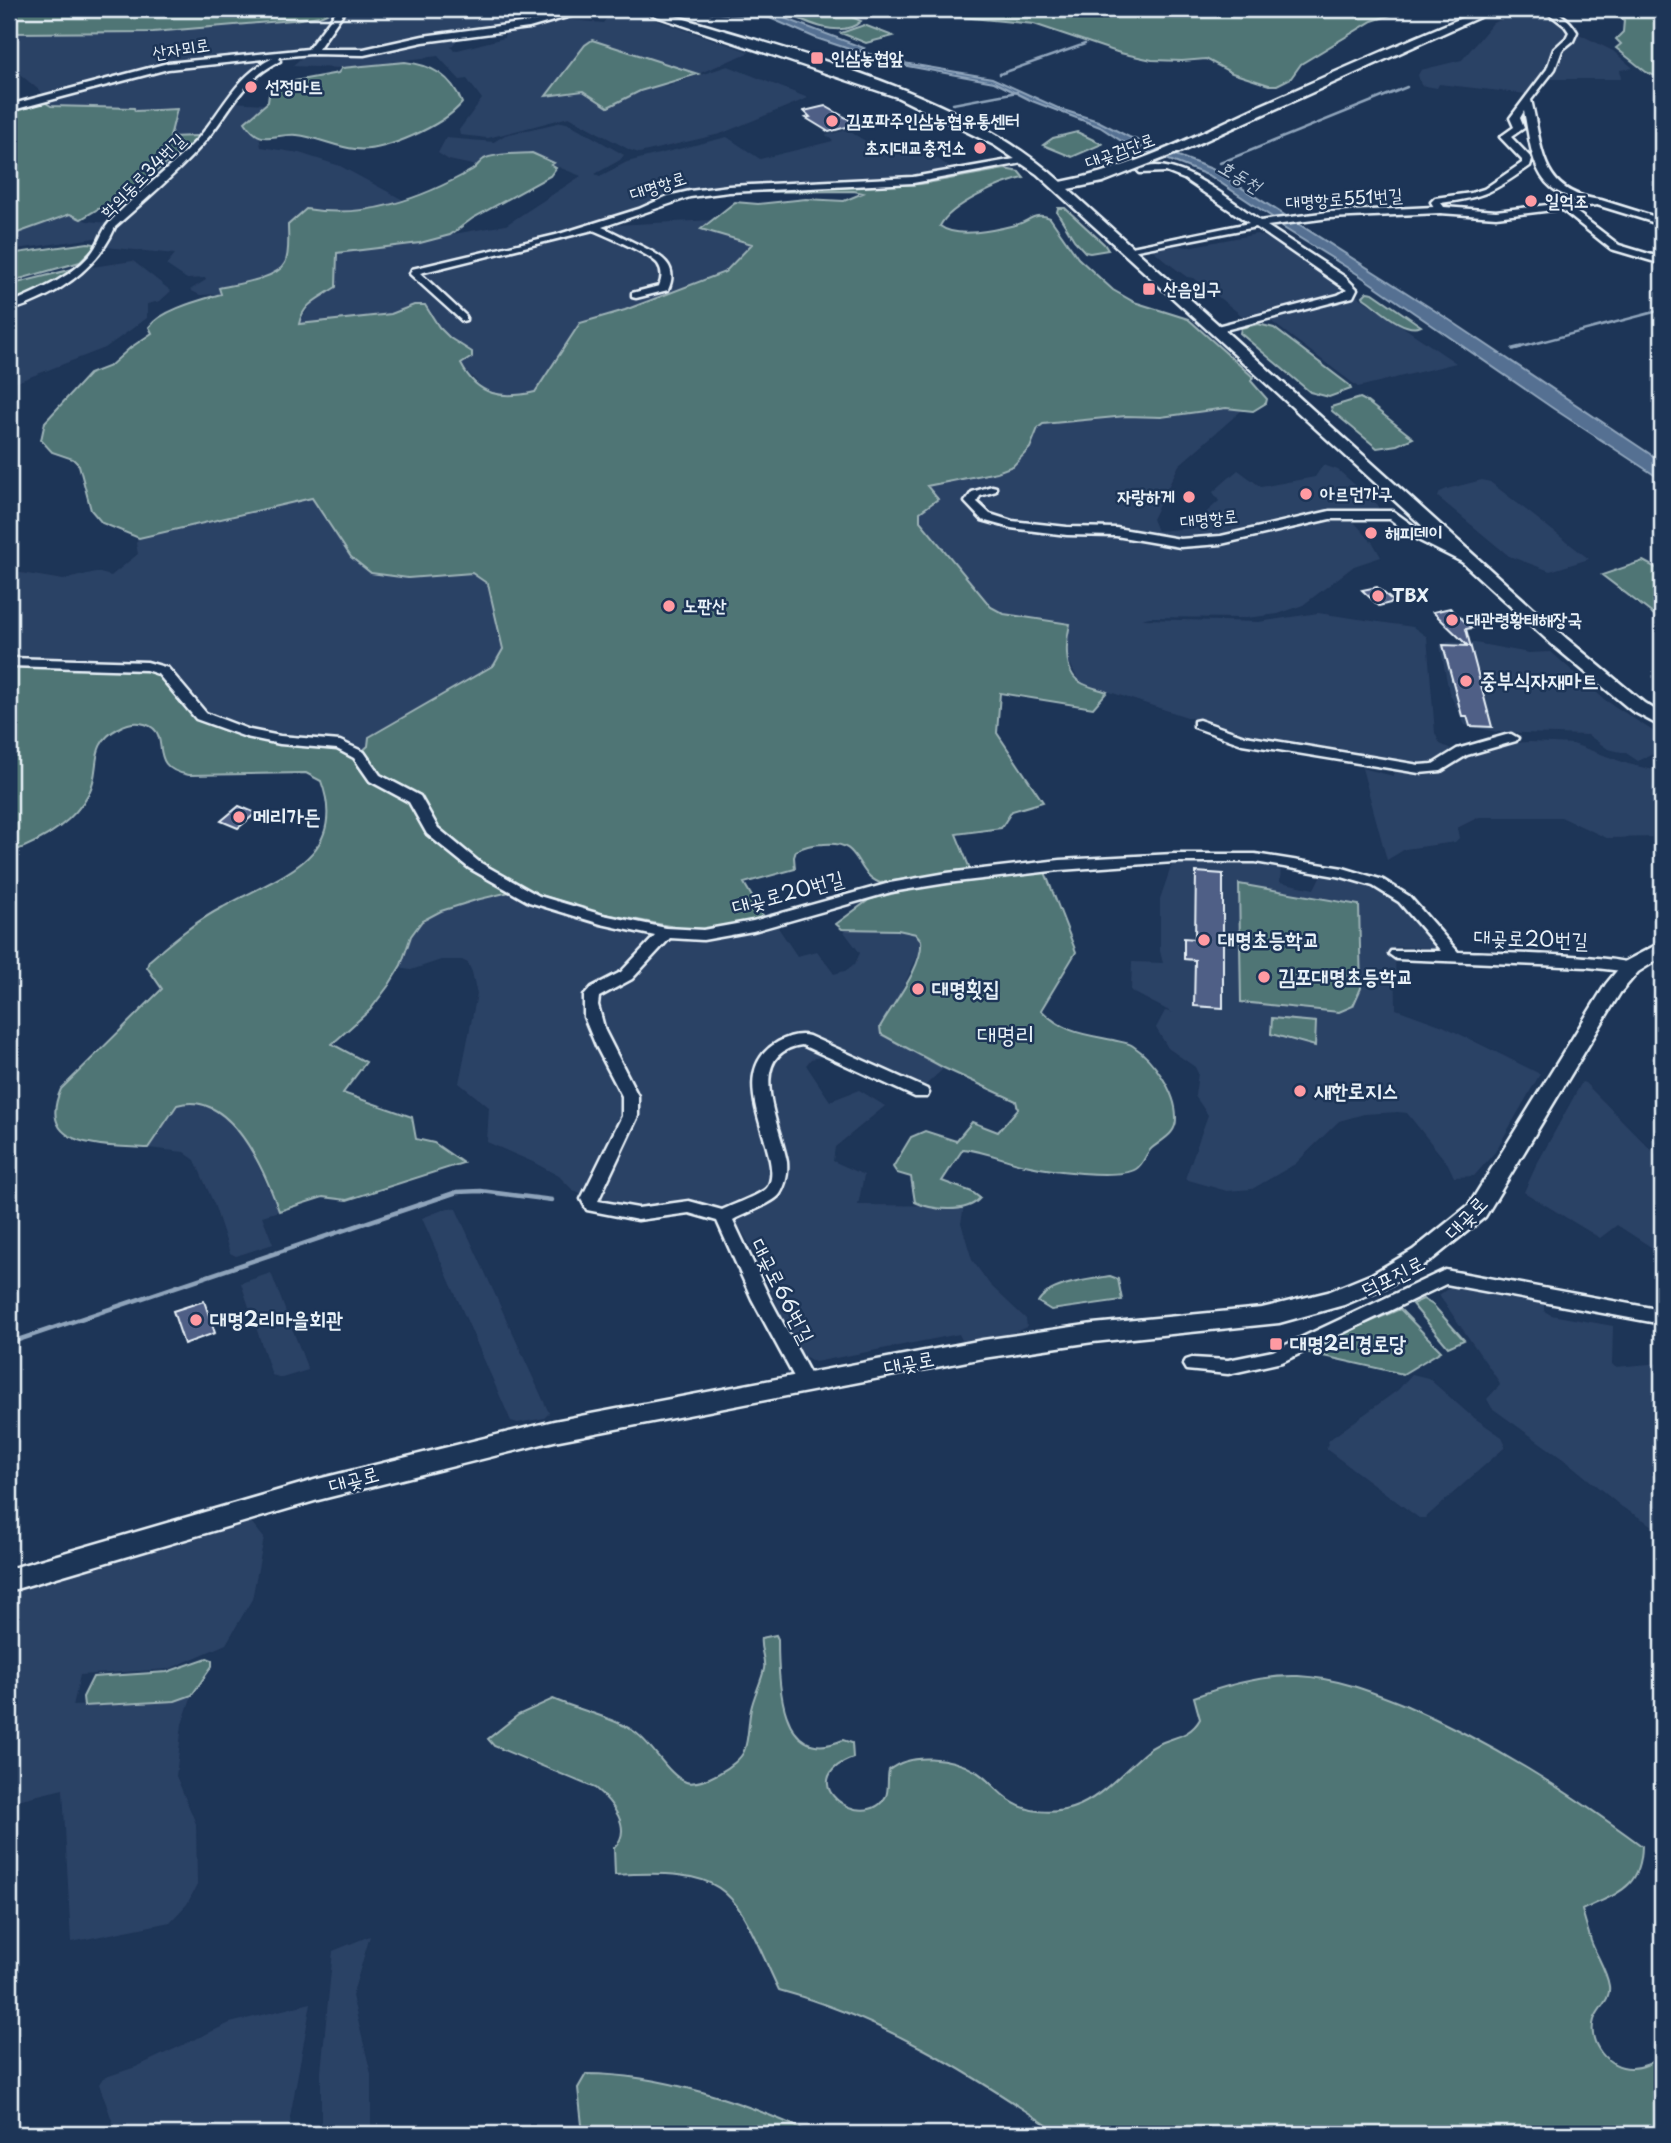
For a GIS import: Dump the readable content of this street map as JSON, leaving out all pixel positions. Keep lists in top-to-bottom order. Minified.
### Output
{"streets":{"main road":["대곶검단로","대명항로","대곶로"],"street":["산자뫼로","학의동로34번길","대명항로551번길","대곶로20번길","덕포진로","대곶로66번길"]},"crossings":[["산자뫼로","학의동로34번길"],["대곶검단로","대명항로"],["대명항로","대명항로551번길"],["대곶로20번길","대곶로"],["대곶로","대곶로66번길"]],"districts":["대명리"],"water":["호동천"],"places":{"transit":["인삼농협앞","산음입구","대명2리경로당"],"other":["선정마트","김포파주인삼농협유통센터","초지대교충전소","일억조","아르던가구","자랑하게","해피데이","TBX","노판산","대관령황태해장국","중부식자재마트","메리가든","대명초등학교","김포대명초등학교","대명횟집","새한로지스","대명2리마을회관"]}}
